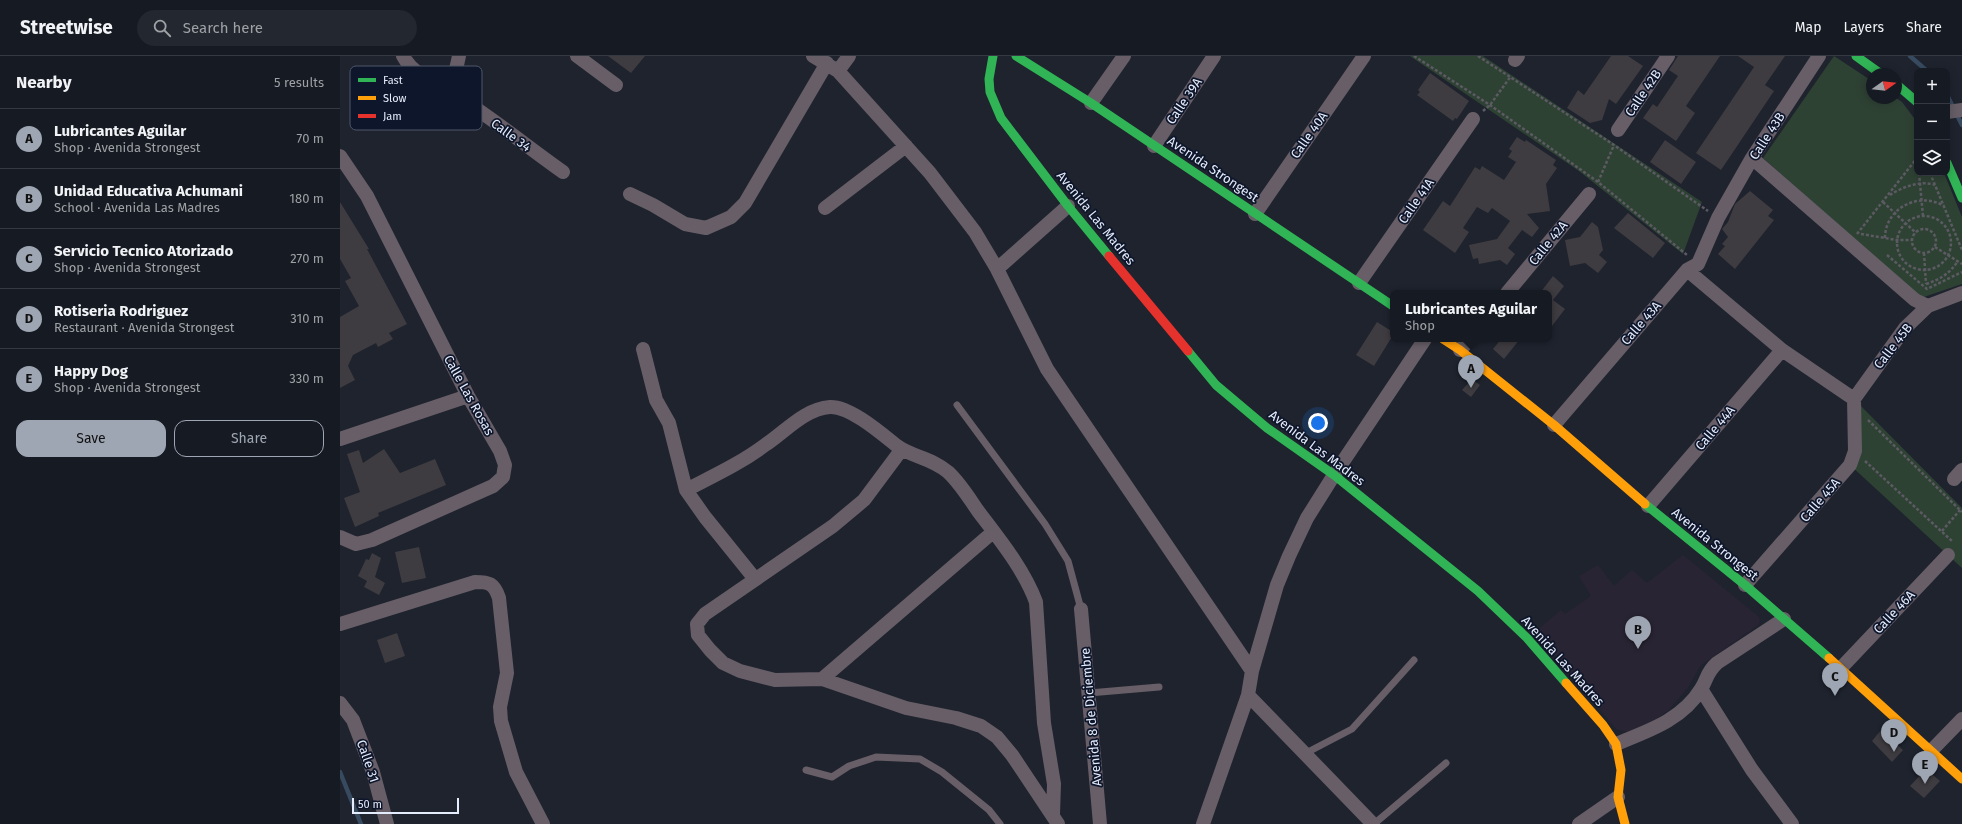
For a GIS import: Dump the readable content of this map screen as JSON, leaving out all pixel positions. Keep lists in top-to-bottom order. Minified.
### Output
{"streets":{"main road":["Avenida Strongest","Avenida Las Madres"],"street":["Calle 42B","Calle 39A","Calle 34","Calle 40A","Calle 43B","Calle 41A","Calle 42A","Calle 43A","Calle 45B","Calle Las Rosas","Calle 44A","Calle 45A","Calle 46A","Avenida 8 de Diciembre","Calle 31"]},"crossings":[["Calle 39A","Avenida Strongest"],["Calle 40A","Avenida Strongest"],["Calle 43B","Calle 43A"],["Avenida Strongest","Calle 41A"],["Avenida Strongest","Calle 43A"],["Avenida Strongest","Calle 44A"],["Avenida Strongest","Calle 45A"],["Avenida Strongest","Calle 46A"],["Calle 45B","Calle 45A"]],"legend":["Fast","Slow","Jam"],"scale_bar":"50 m","north":"right","page":{"header":"Streetwise","search":"Search here","nav":["Map","Layers","Share"],"heading":["Nearby","5 results"],"map_buttons":["+","−"],"list":[{"mark":"A","name":"Lubricantes Aguilar","note":"Shop · Avenida Strongest","value":"70 m"},{"mark":"B","name":"Unidad Educativa Achumani","note":"School · Avenida Las Madres","value":"180 m"},{"mark":"C","name":"Servicio Tecnico Atorizado","note":"Shop · Avenida Strongest","value":"270 m"},{"mark":"D","name":"Rotiseria Rodriguez","note":"Restaurant · Avenida Strongest","value":"310 m"},{"mark":"E","name":"Happy Dog","note":"Shop · Avenida Strongest","value":"330 m"}],"popup":["Lubricantes Aguilar","Shop"],"pins":["A","B","C","D","E"],"buttons":["Save","Share"],"scale":"50 m"}}
